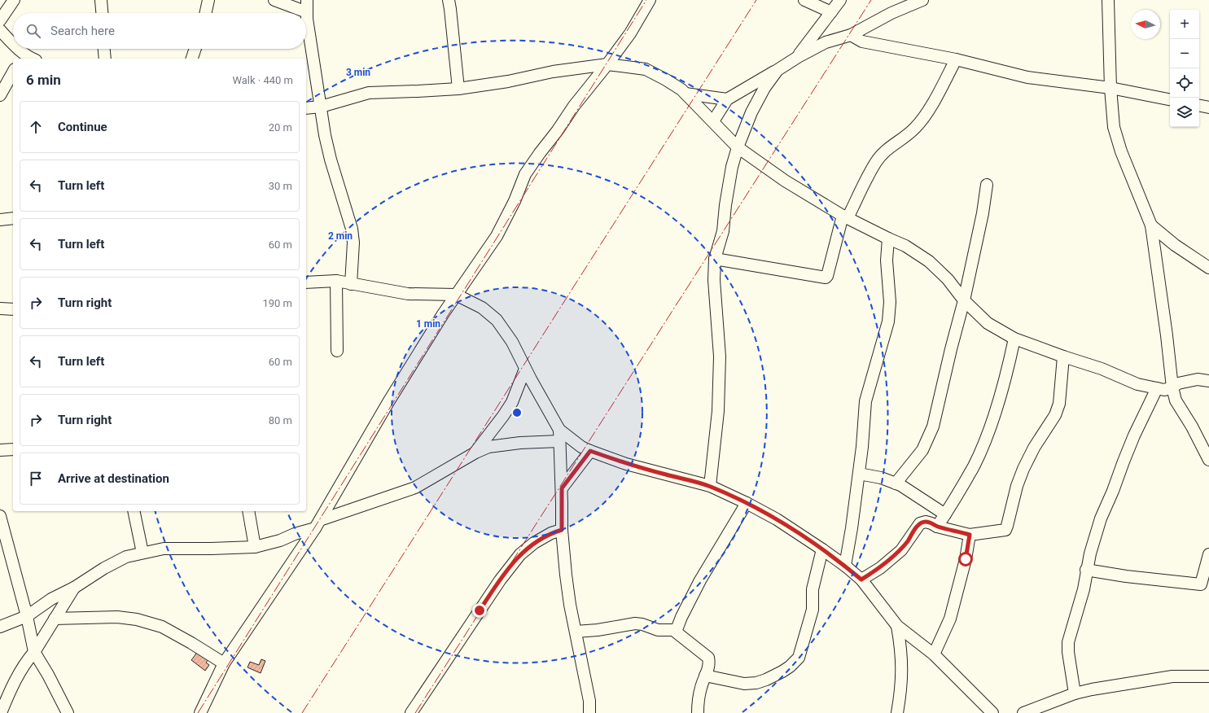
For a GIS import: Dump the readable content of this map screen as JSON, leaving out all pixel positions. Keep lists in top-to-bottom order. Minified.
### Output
{"north":"left","page":{"map_buttons":["+","−"],"search":"Search here","heading":["6 min","Walk · 440 m"],"list":[["Continue","20 m"],["Turn left","30 m"],["Turn left","60 m"],["Turn right","190 m"],["Turn left","60 m"],["Turn right","80 m"],"Arrive at destination"]},"rings":["3 min","2 min","1 min"]}
